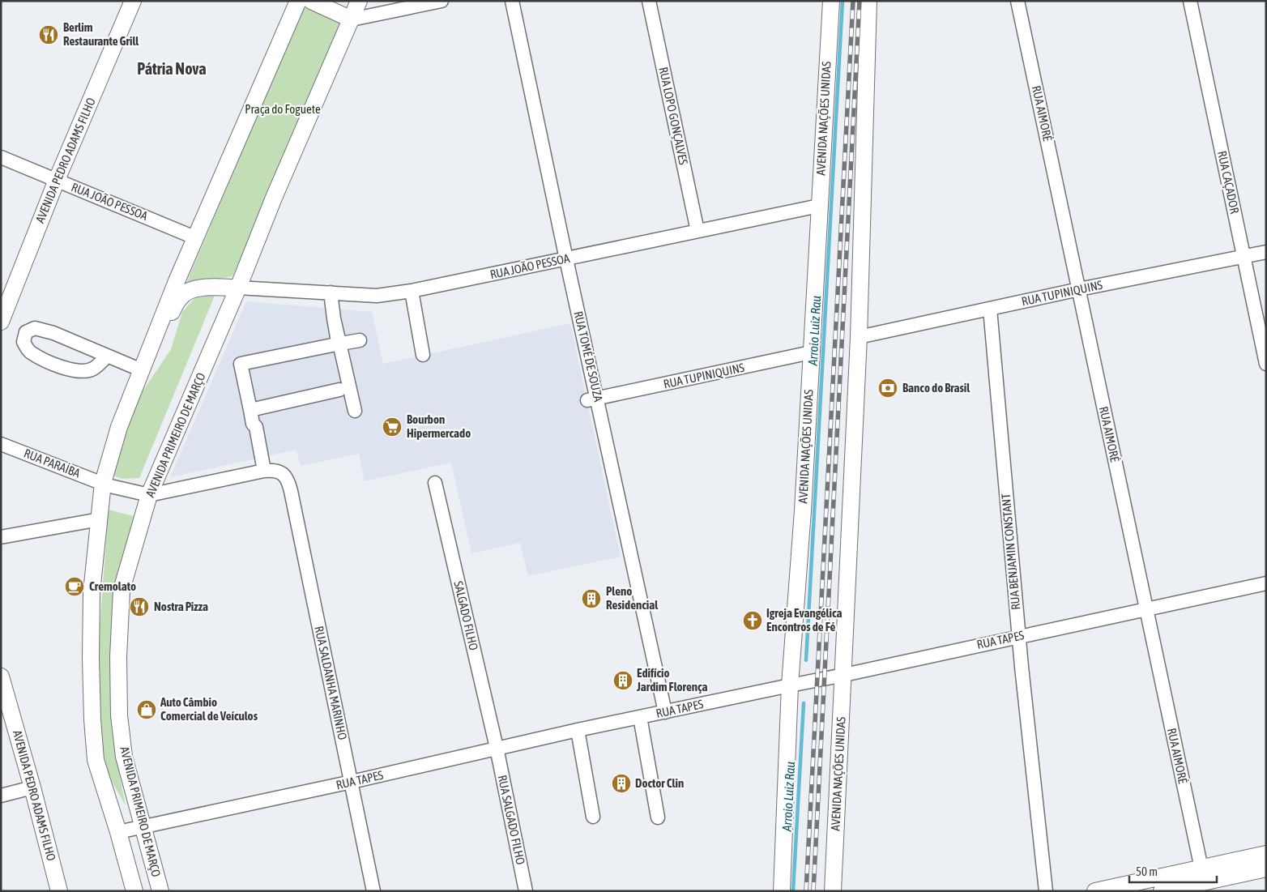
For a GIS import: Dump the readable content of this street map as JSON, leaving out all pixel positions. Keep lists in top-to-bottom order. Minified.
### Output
{"streets":{"main road":["AVENIDA NAÇÕES UNIDAS","AVENIDA PEDRO ADAMS FILHO","AVENIDA PRIMEIRO DE MARÇO"],"street":["RUA AIMORÉ","RUA LOPO GONÇALVES","RUA CAÇADOR","RUA JOÃO PESSOA","RUA TUPINIQUINS","RUA TOMÉ DE SOUZA","RUA PARAÍBA","RUA BENJAMIN CONSTANT","SALGADO FILHO","RUA TAPES","RUA SALDANHA MARINHO","RUA SALGADO FILHO"]},"crossings":[["RUA AIMORÉ","RUA TUPINIQUINS"],["RUA AIMORÉ","RUA TAPES"],["RUA LOPO GONÇALVES","RUA JOÃO PESSOA"],["AVENIDA NAÇÕES UNIDAS","RUA JOÃO PESSOA"],["AVENIDA NAÇÕES UNIDAS","RUA TUPINIQUINS"],["AVENIDA NAÇÕES UNIDAS","RUA TAPES"],["AVENIDA PEDRO ADAMS FILHO","RUA JOÃO PESSOA"],["RUA CAÇADOR","RUA TUPINIQUINS"],["RUA JOÃO PESSOA","RUA TOMÉ DE SOUZA"],["RUA JOÃO PESSOA","AVENIDA PRIMEIRO DE MARÇO"],["RUA TUPINIQUINS","RUA TOMÉ DE SOUZA"],["RUA TUPINIQUINS","RUA BENJAMIN CONSTANT"],["RUA TOMÉ DE SOUZA","RUA TAPES"],["AVENIDA PRIMEIRO DE MARÇO","RUA PARAÍBA"],["AVENIDA PRIMEIRO DE MARÇO","RUA TAPES"],["RUA BENJAMIN CONSTANT","RUA TAPES"],["SALGADO FILHO","RUA TAPES"],["SALGADO FILHO","RUA SALGADO FILHO"],["RUA TAPES","RUA SALDANHA MARINHO"],["RUA TAPES","RUA SALGADO FILHO"]],"districts":["Pátria Nova"],"water":["Arroio Luiz Rau"],"parks":["Praça do Foguete"],"places":{"restaurant":["Berlim Restaurante Grill","Nostra Pizza"],"bank":["Banco do Brasil"],"supermarket":["Bourbon Hipermercado"],"cafe":["Cremolato"],"building":["Pleno Residencial","Edifício Jardim Florença","Doctor Clin"],"church":["Igreja Evangélica Encontros de Fé"],"shop":["Auto Câmbio Comercial de Veículos"]},"scale_bar":"50 m"}
